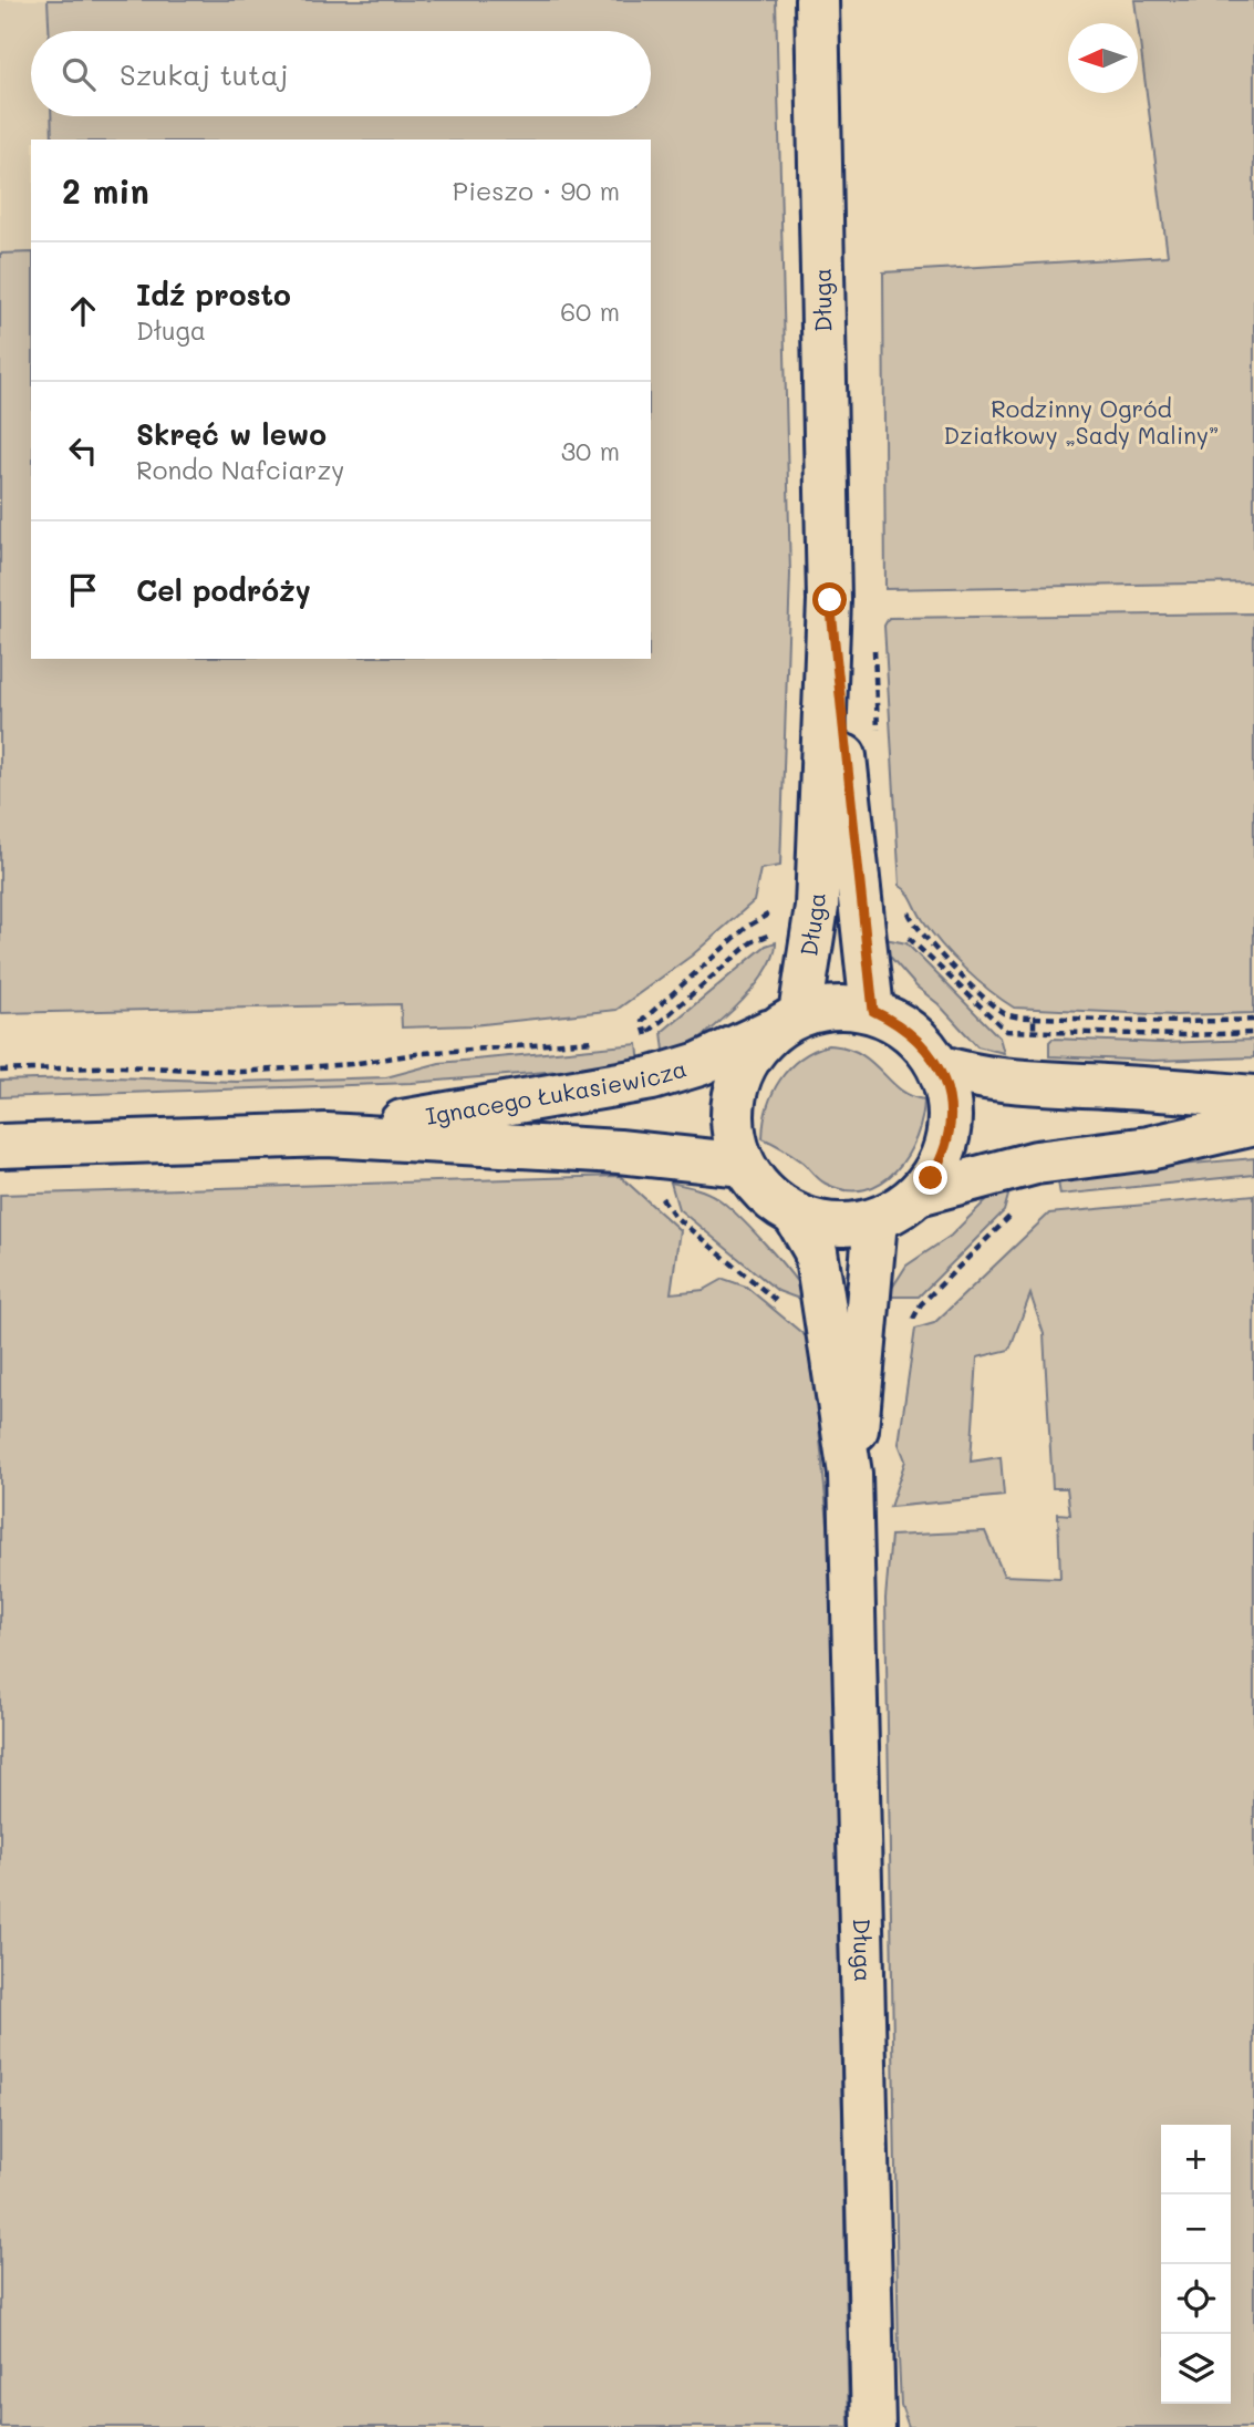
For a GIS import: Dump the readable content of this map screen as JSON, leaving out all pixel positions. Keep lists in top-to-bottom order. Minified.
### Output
{"streets":{"main road":["Długa","Ignacego Łukasiewicza"]},"crossings":[["Długa","Ignacego Łukasiewicza"]],"parks":["Rodzinny Ogród Działkowy „Sady Maliny”"],"north":"left","page":{"search":"Szukaj tutaj","heading":["2 min","Pieszo · 90 m"],"list":[["Idź prosto","Długa","60 m"],["Skręć w lewo","Rondo Nafciarzy","30 m"],"Cel podróży"],"map_buttons":["+","−"]}}
